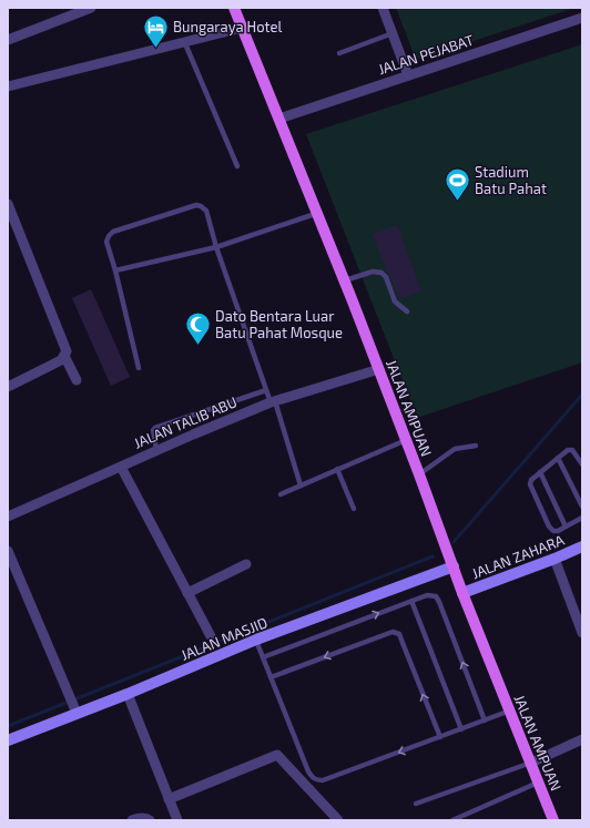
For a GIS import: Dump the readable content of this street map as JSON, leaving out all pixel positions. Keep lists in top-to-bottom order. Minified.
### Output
{"streets":{"main road":["JALAN AMPUAN"],"street":["JALAN PEJABAT","JALAN TALIB ABU","JALAN ZAHARA","JALAN MASJID"]},"crossings":[["JALAN PEJABAT","JALAN AMPUAN"],["JALAN AMPUAN","JALAN TALIB ABU"],["JALAN AMPUAN","JALAN ZAHARA"],["JALAN AMPUAN","JALAN MASJID"]],"places":{"hotel":["Bungaraya Hotel"],"sports":["Stadium Batu Pahat"],"mosque":["Dato Bentara Luar Batu Pahat Mosque"]}}
